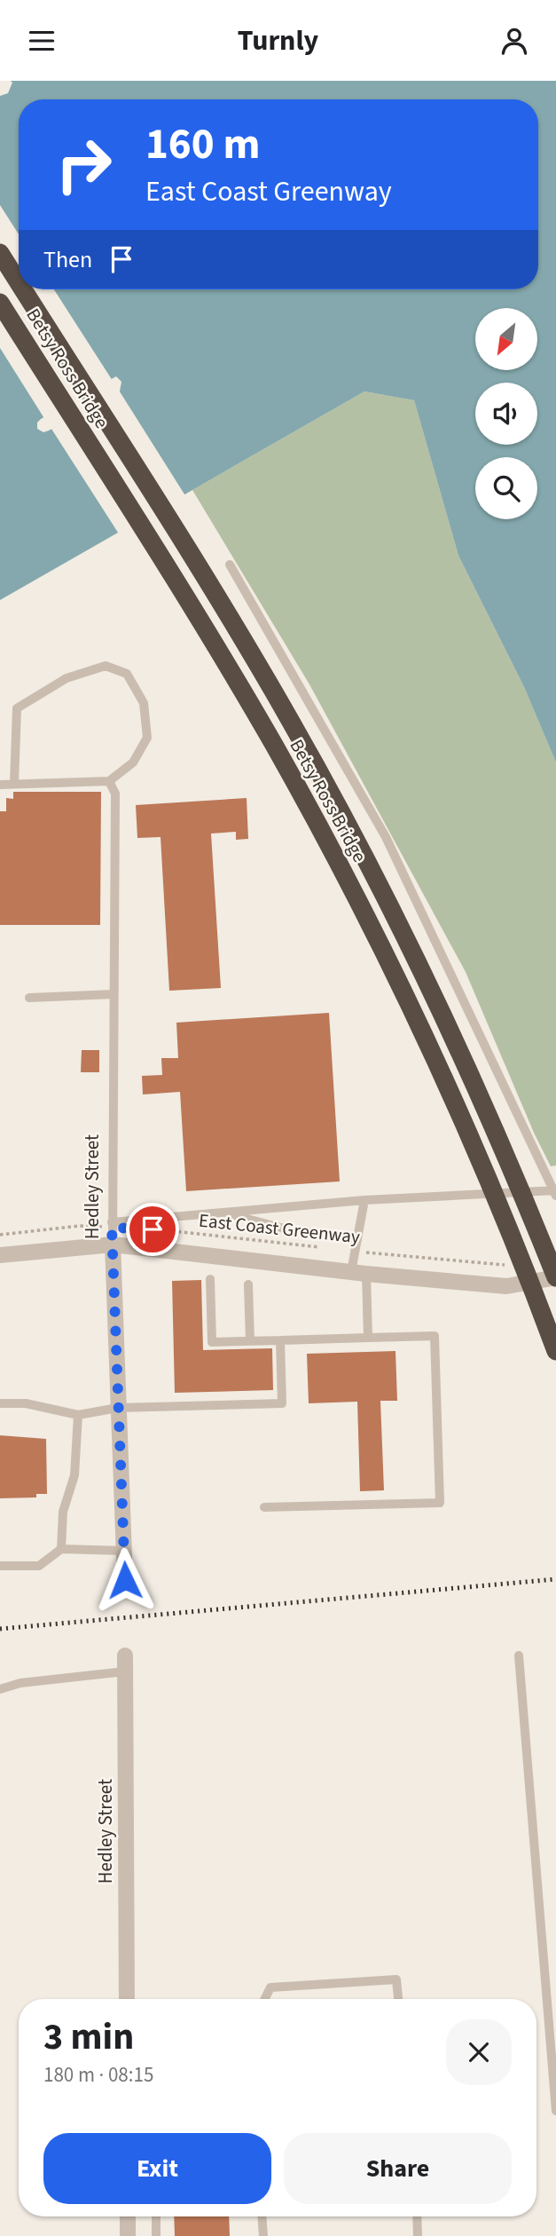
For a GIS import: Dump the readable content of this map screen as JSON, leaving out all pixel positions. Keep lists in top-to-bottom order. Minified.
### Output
{"streets":{"highway":["Betsy Ross Bridge"],"street":["Hedley Street"],"path":["East Coast Greenway"]},"north":"bottom left","page":{"header":"Turnly","turn":["160 m","East Coast Greenway"],"then":"Then","heading":["3 min","180 m · 08:15"],"buttons":["Exit","Share"]}}
